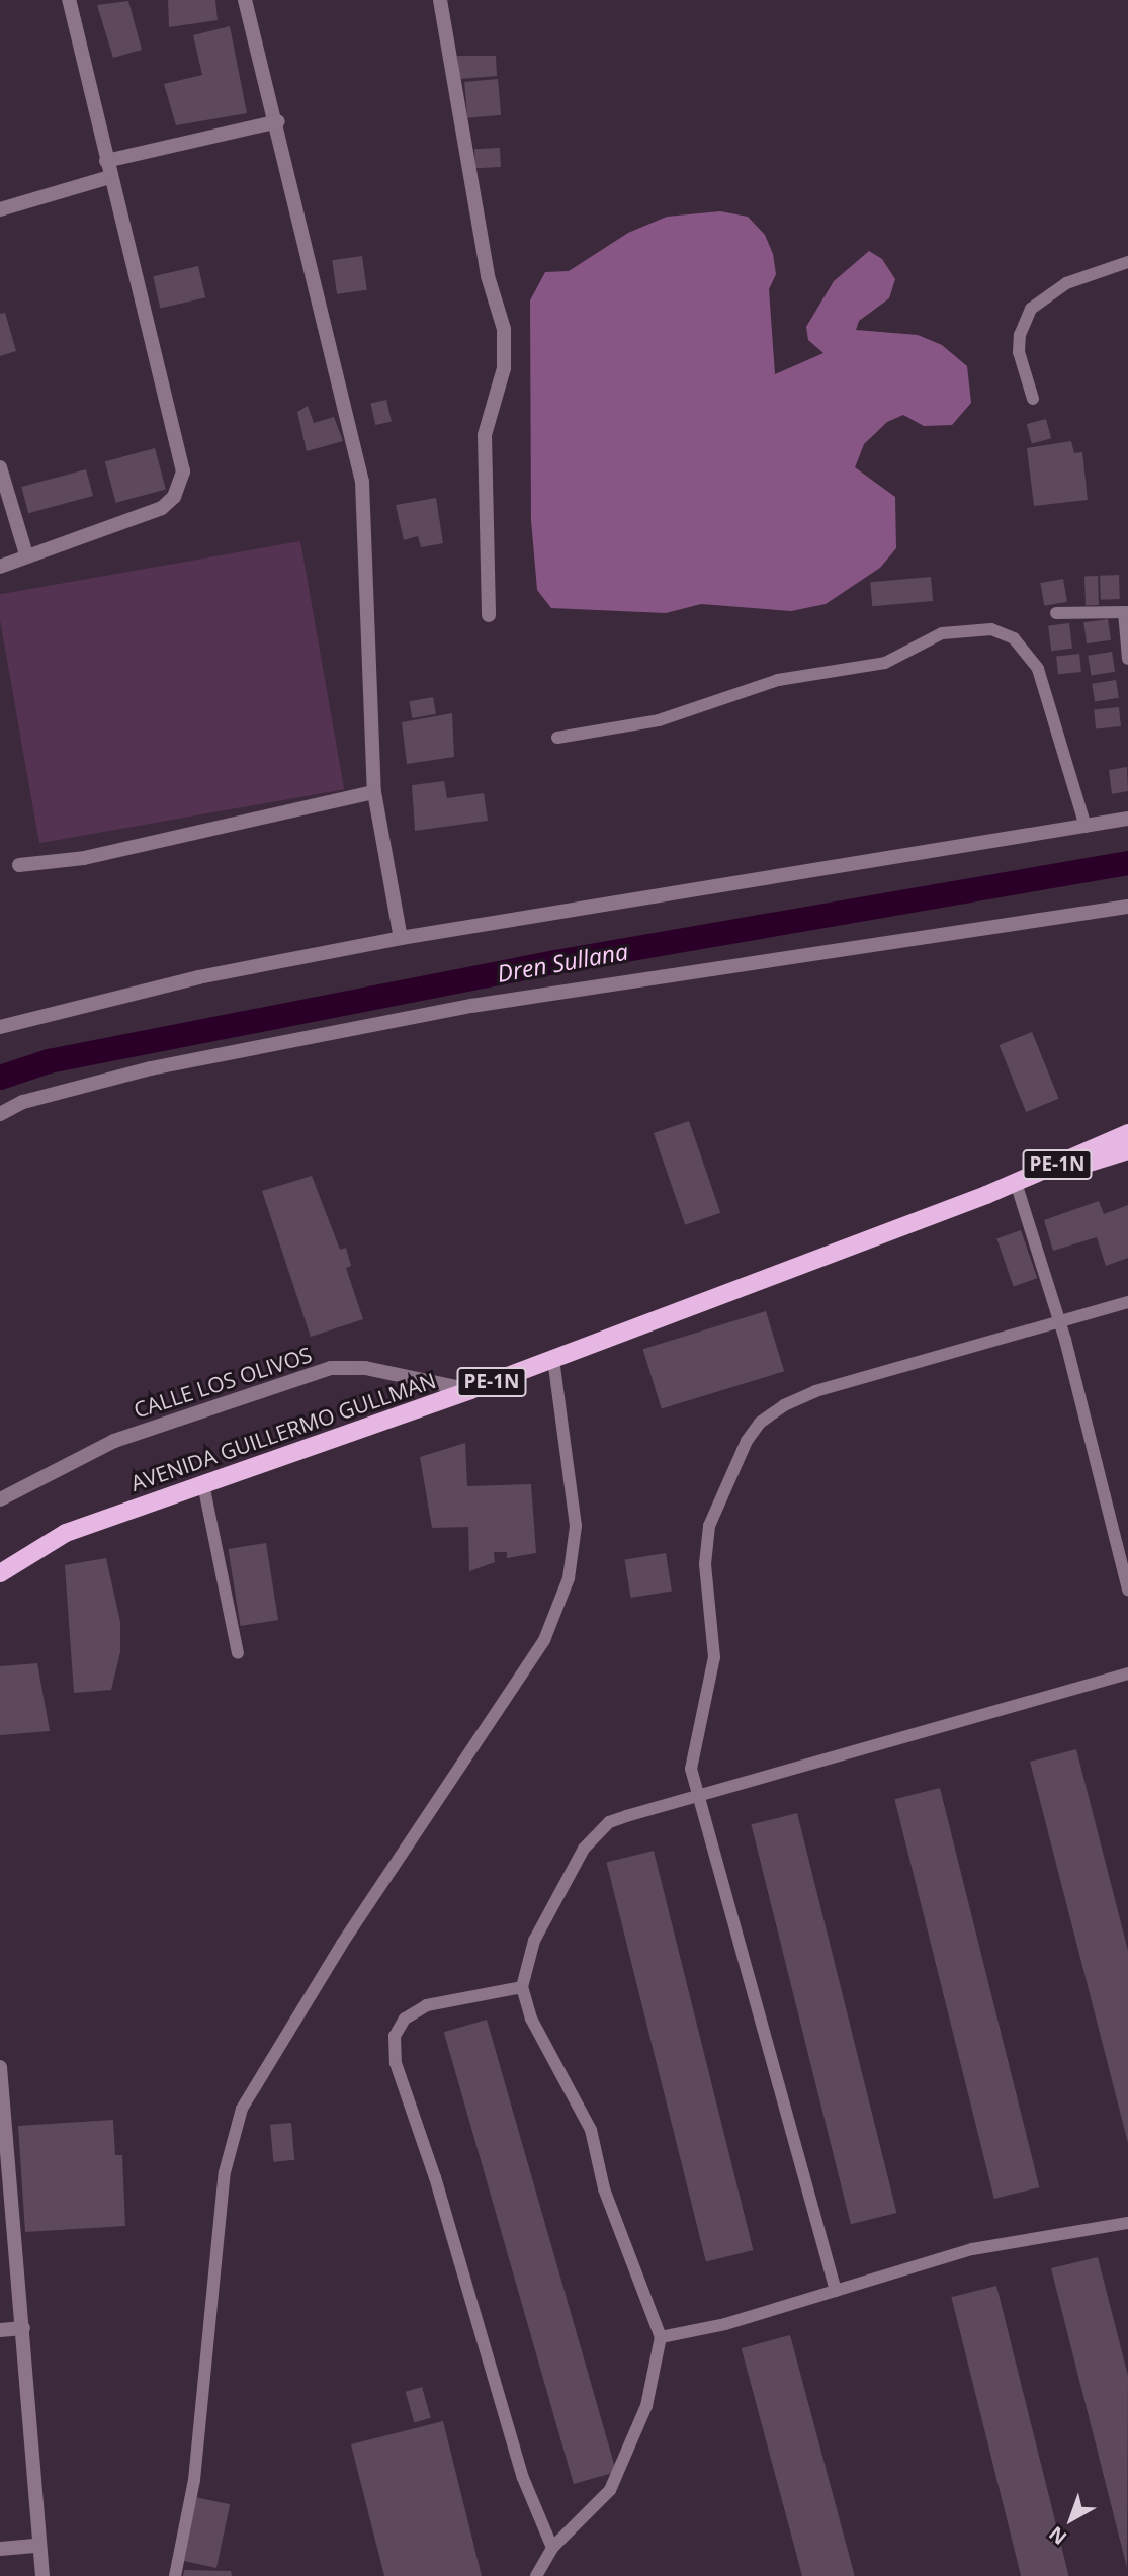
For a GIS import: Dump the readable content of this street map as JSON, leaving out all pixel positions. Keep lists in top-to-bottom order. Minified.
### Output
{"streets":{"main road":["PE-1N","AVENIDA GUILLERMO GULLMAN"],"street":["CALLE LOS OLIVOS"]},"crossings":[["CALLE LOS OLIVOS","AVENIDA GUILLERMO GULLMAN"]],"water":["Dren Sullana"],"north":"bottom left"}
